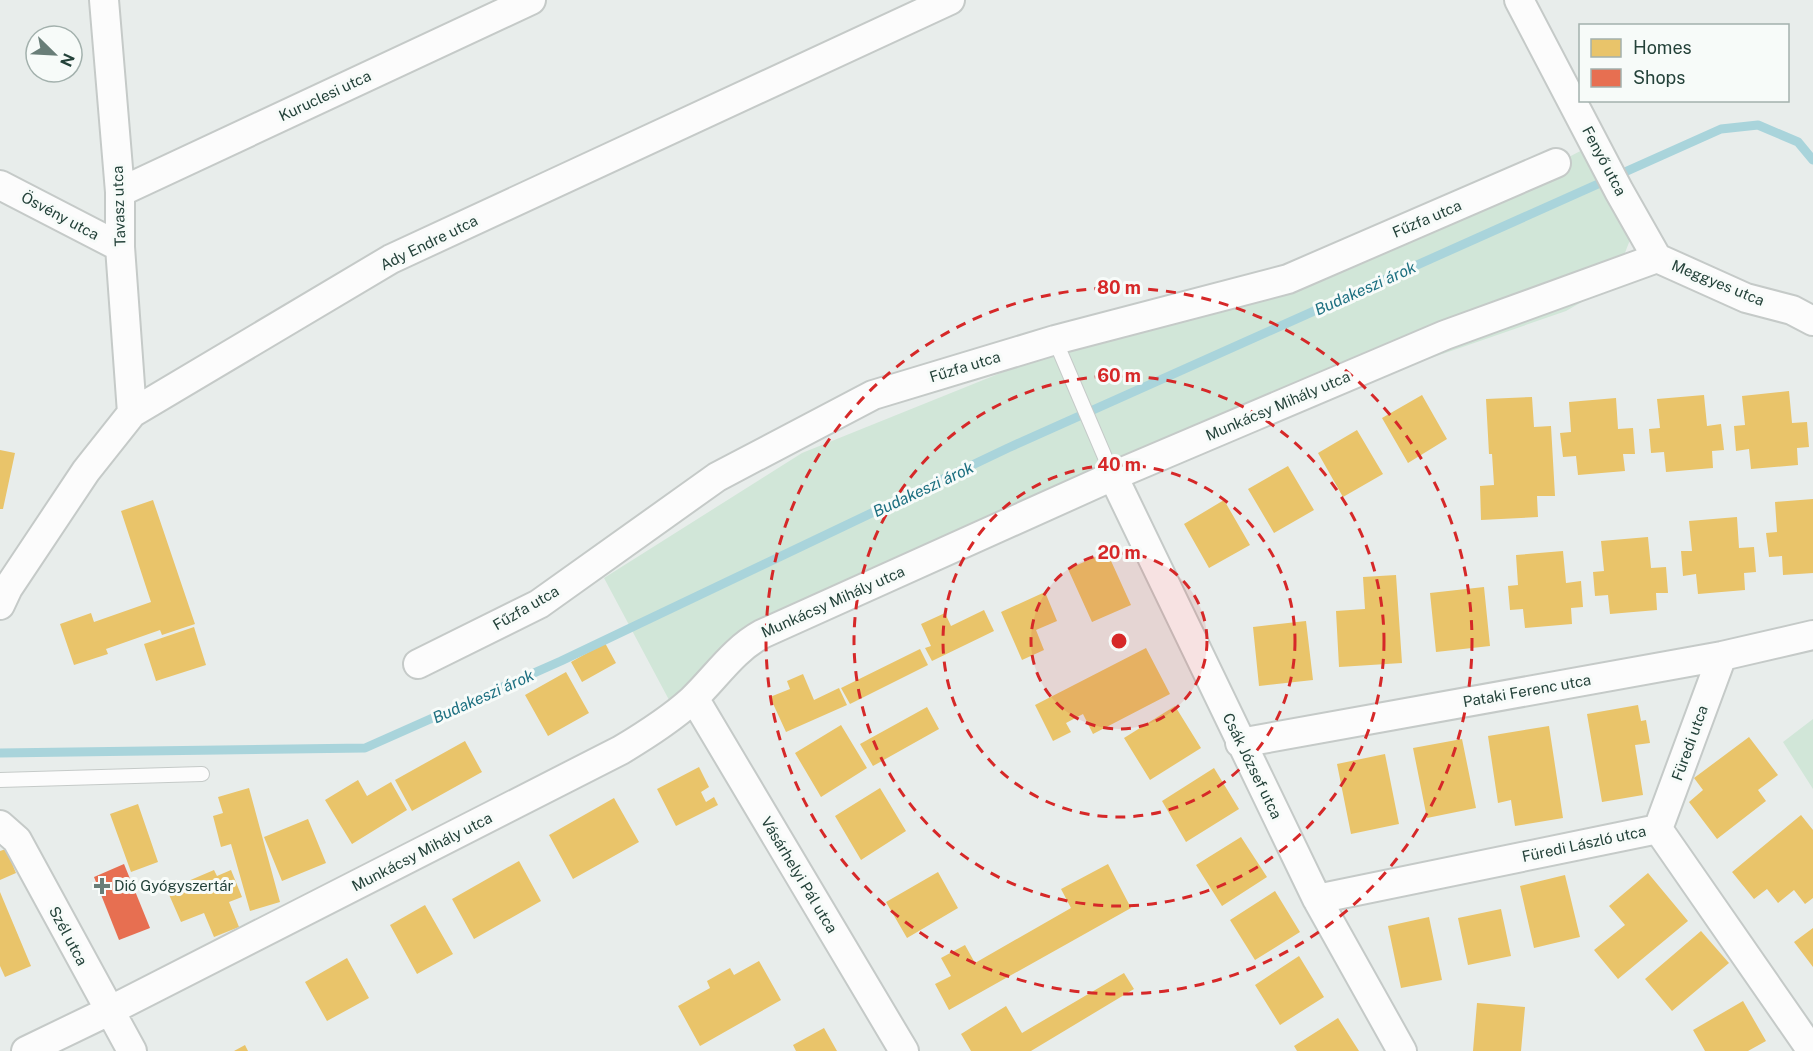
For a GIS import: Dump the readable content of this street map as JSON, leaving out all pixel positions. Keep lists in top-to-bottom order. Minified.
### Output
{"streets":{"street":["Kuruclesi utca","Fenyő utca","Tavasz utca","Ösvény utca","Fűzfa utca","Ady Endre utca","Meggyes utca","Munkácsy Mihály utca","Pataki Ferenc utca","Füredi utca","Csák József utca","Füredi László utca","Vásárhelyi Pál utca","Szél utca"]},"crossings":[["Kuruclesi utca","Tavasz utca"],["Fenyő utca","Meggyes utca"],["Fenyő utca","Munkácsy Mihály utca"],["Tavasz utca","Ösvény utca"],["Tavasz utca","Ady Endre utca"],["Meggyes utca","Munkácsy Mihály utca"],["Munkácsy Mihály utca","Csák József utca"],["Munkácsy Mihály utca","Vásárhelyi Pál utca"],["Munkácsy Mihály utca","Szél utca"],["Pataki Ferenc utca","Füredi utca"],["Pataki Ferenc utca","Csák József utca"],["Füredi utca","Füredi László utca"],["Csák József utca","Füredi László utca"]],"water":["Budakeszi árok"],"places":{"health":["Dió Gyógyszertár"]},"legend":["Homes","Shops"],"north":"bottom right","rings":["80 m","60 m","40 m","20 m"]}
